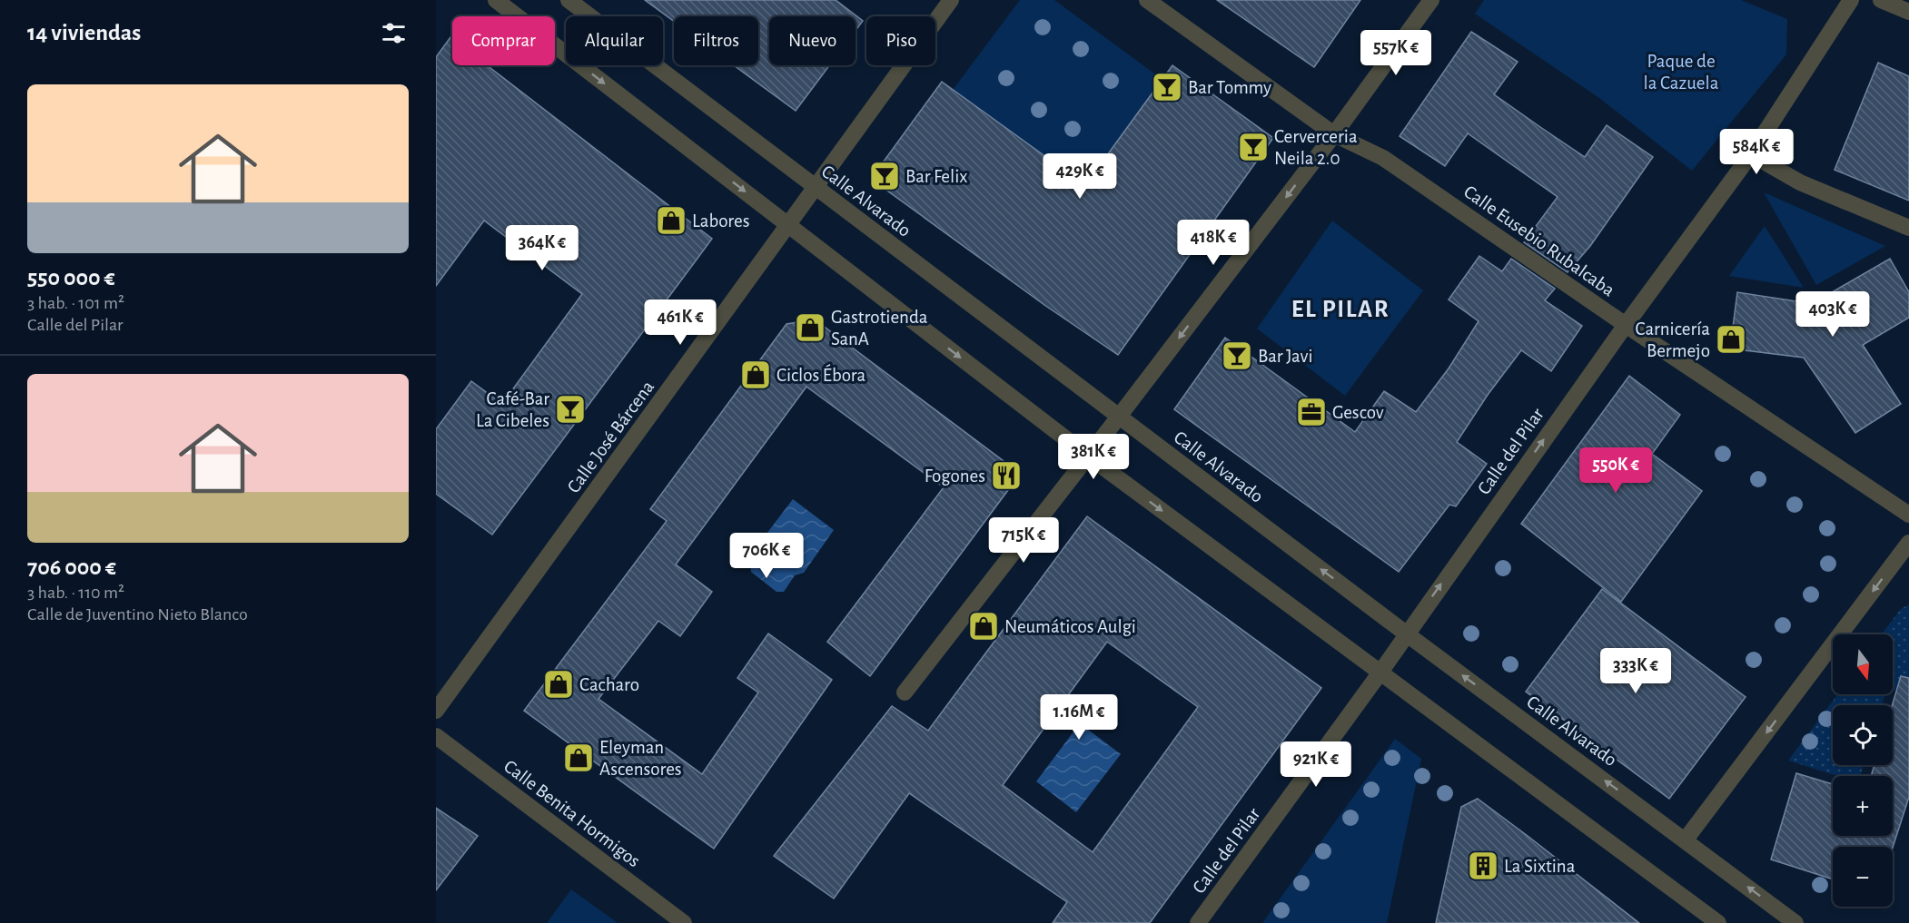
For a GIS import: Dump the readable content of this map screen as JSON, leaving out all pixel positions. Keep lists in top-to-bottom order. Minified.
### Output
{"streets":{"street":["Calle Alvarado","Calle Eusebio Rubalcaba","Calle José Bárcena","Calle del Pilar","Calle Benita Hormigos"]},"crossings":[["Calle Alvarado","Calle José Bárcena"],["Calle Alvarado","Calle del Pilar"],["Calle Eusebio Rubalcaba","Calle del Pilar"]],"districts":["EL PILAR"],"parks":["Paque de la Cazuela"],"places":{"bar":["Bar Tommy","Cerverceria Neila 2.0","Bar Felix","Bar Javi","Café-Bar La Cibeles"],"shop":["Labores","Gastrotienda SanA","Carnicería Bermejo","Ciclos Ébora","Neumáticos Aulgi","Cacharo","Eleyman Ascensores"],"office":["Gescov"],"restaurant":["Fogones"],"building":["La Sixtina"]},"north":"bottom","page":{"heading":"14 viviendas","chip":["Comprar","Alquilar","Filtros","Nuevo","Piso"],"price":["557K €","584K €","429K €","418K €","364K €","403K €","461K €","381K €","550K €","715K €","706K €","333K €","1.16M €","921K €"],"list":[{"name":"550 000 €","note":"3 hab. · 101 m² · Calle del Pilar"},{"name":"706 000 €","note":"3 hab. · 110 m² · Calle de Juventino Nieto Blanco"}],"map_buttons":["+","−"]}}
